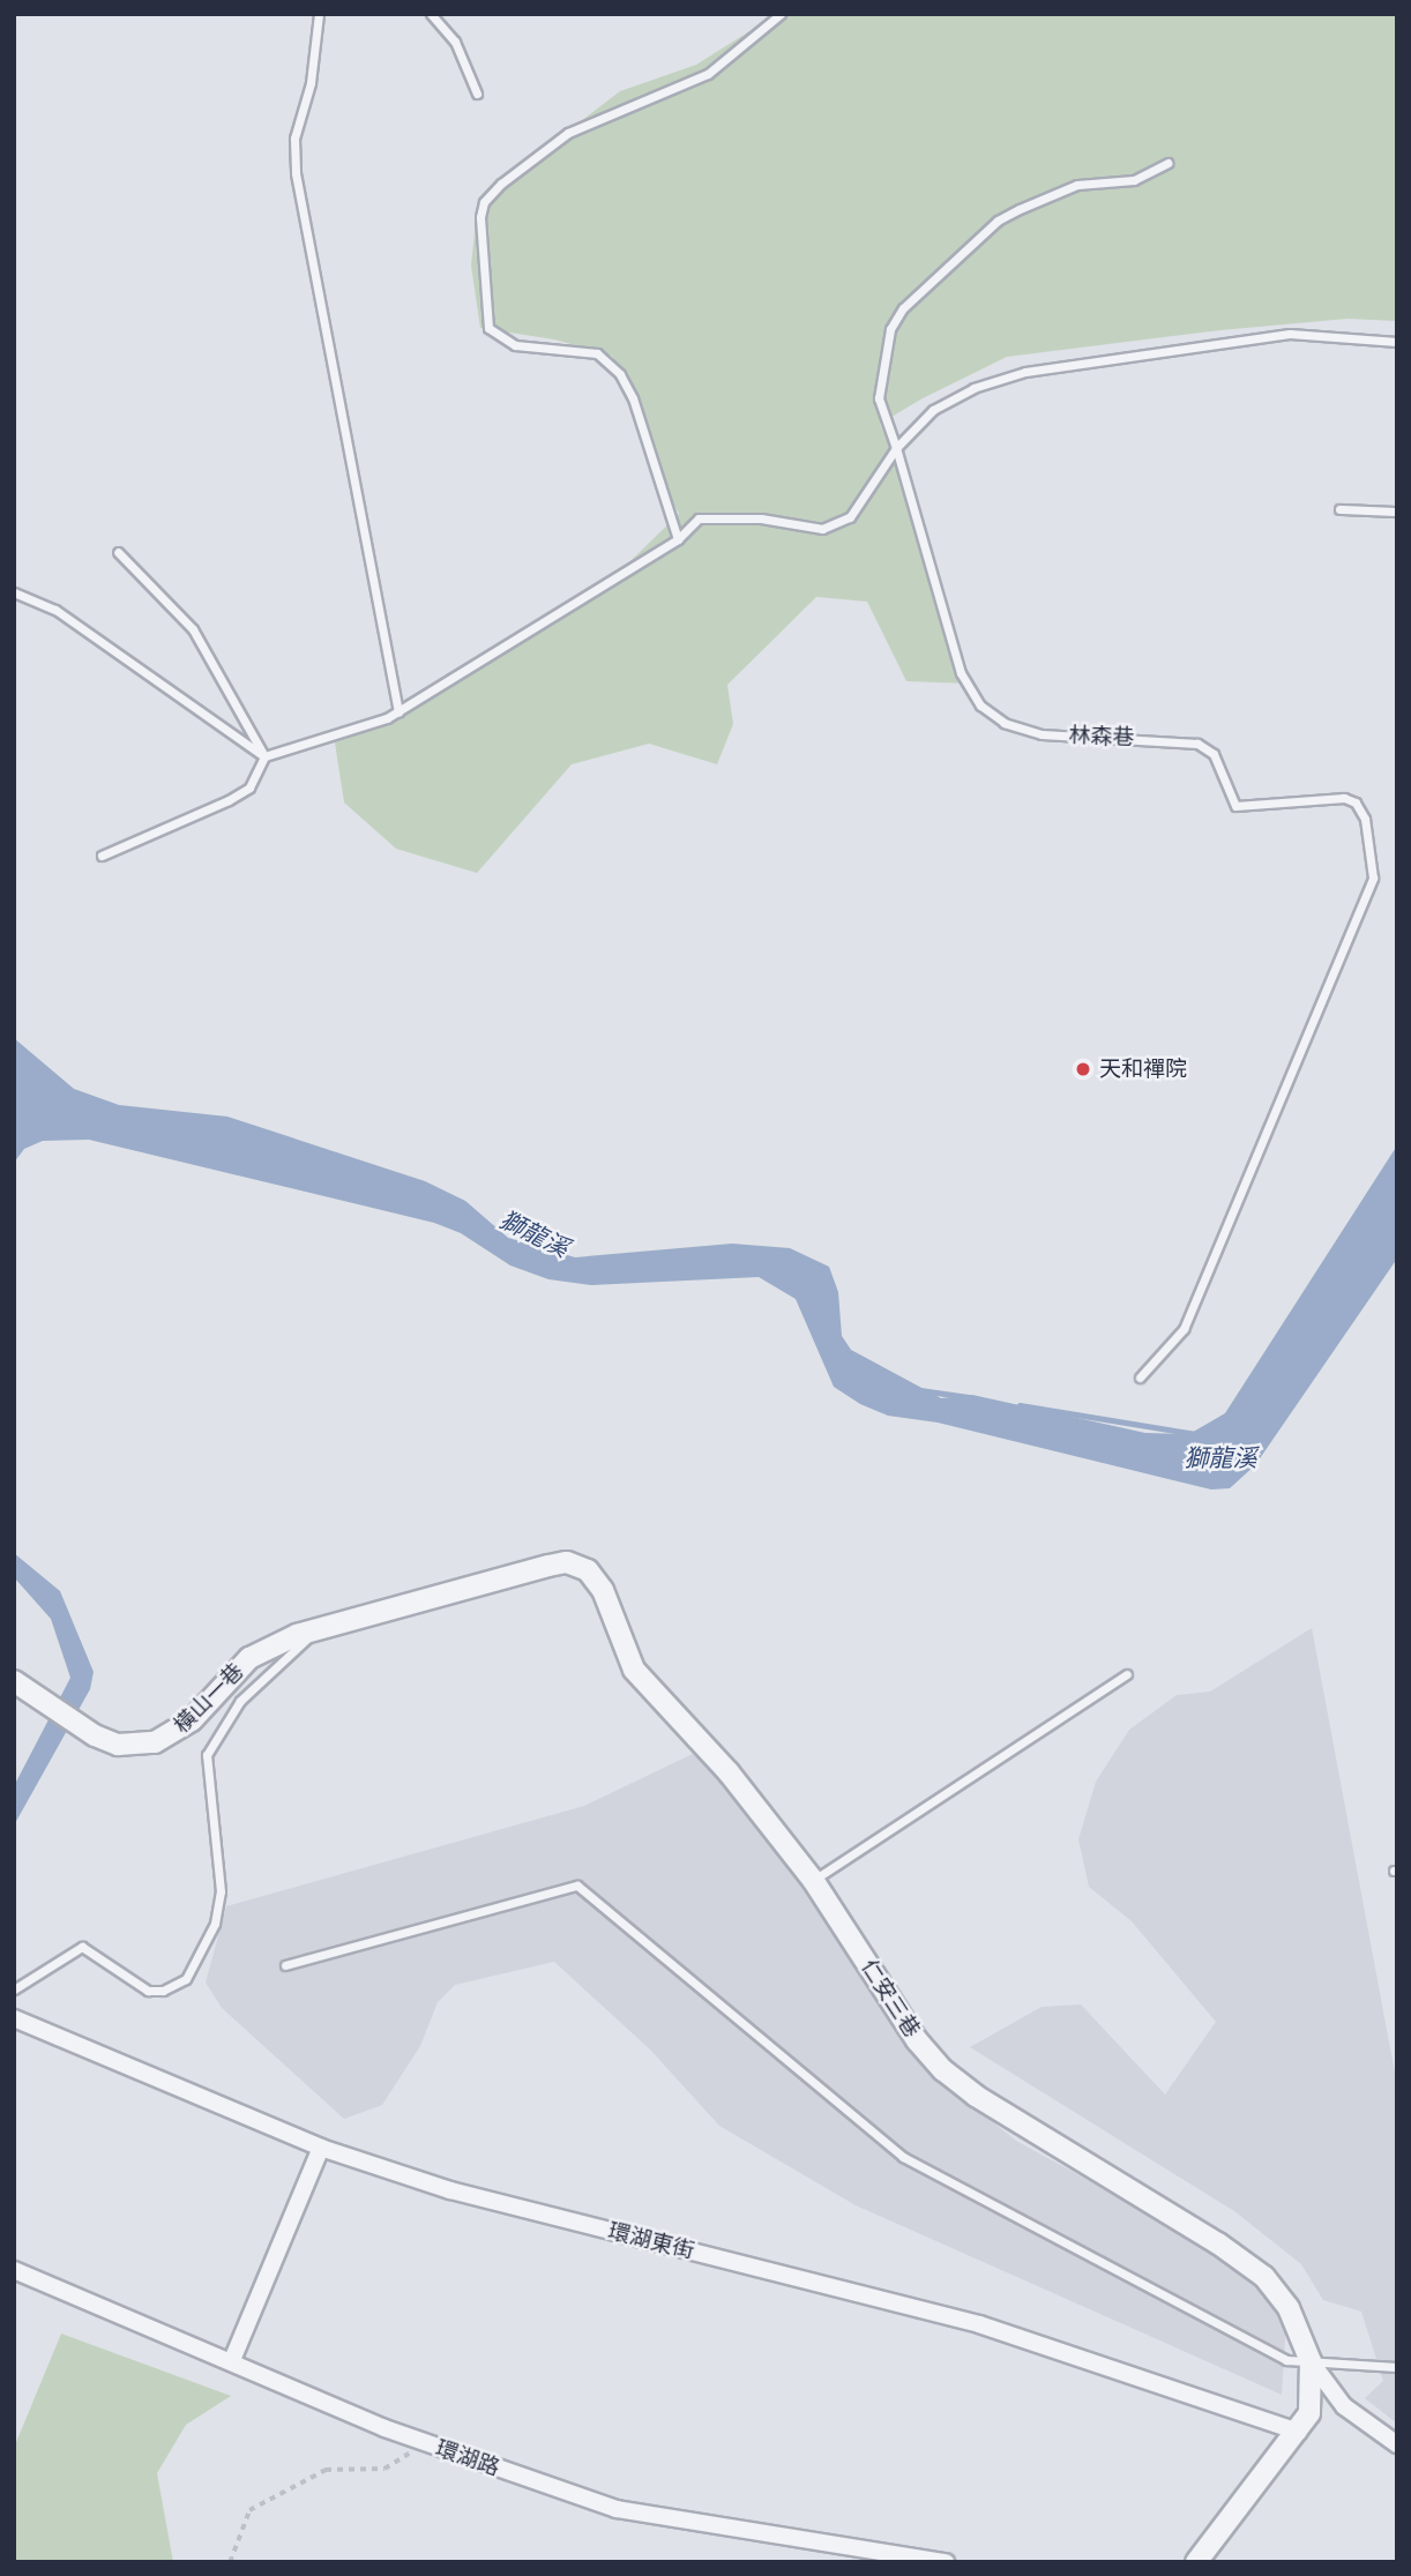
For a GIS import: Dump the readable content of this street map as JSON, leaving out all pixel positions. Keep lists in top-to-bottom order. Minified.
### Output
{"streets":{"street":["橫山一巷","仁安三巷","環湖東街","環湖路"],"lane":["林森巷"]},"crossings":[["橫山一巷","仁安三巷"],["仁安三巷","環湖東街"]],"water":["獅龍溪"],"places":["天和禪院"]}
